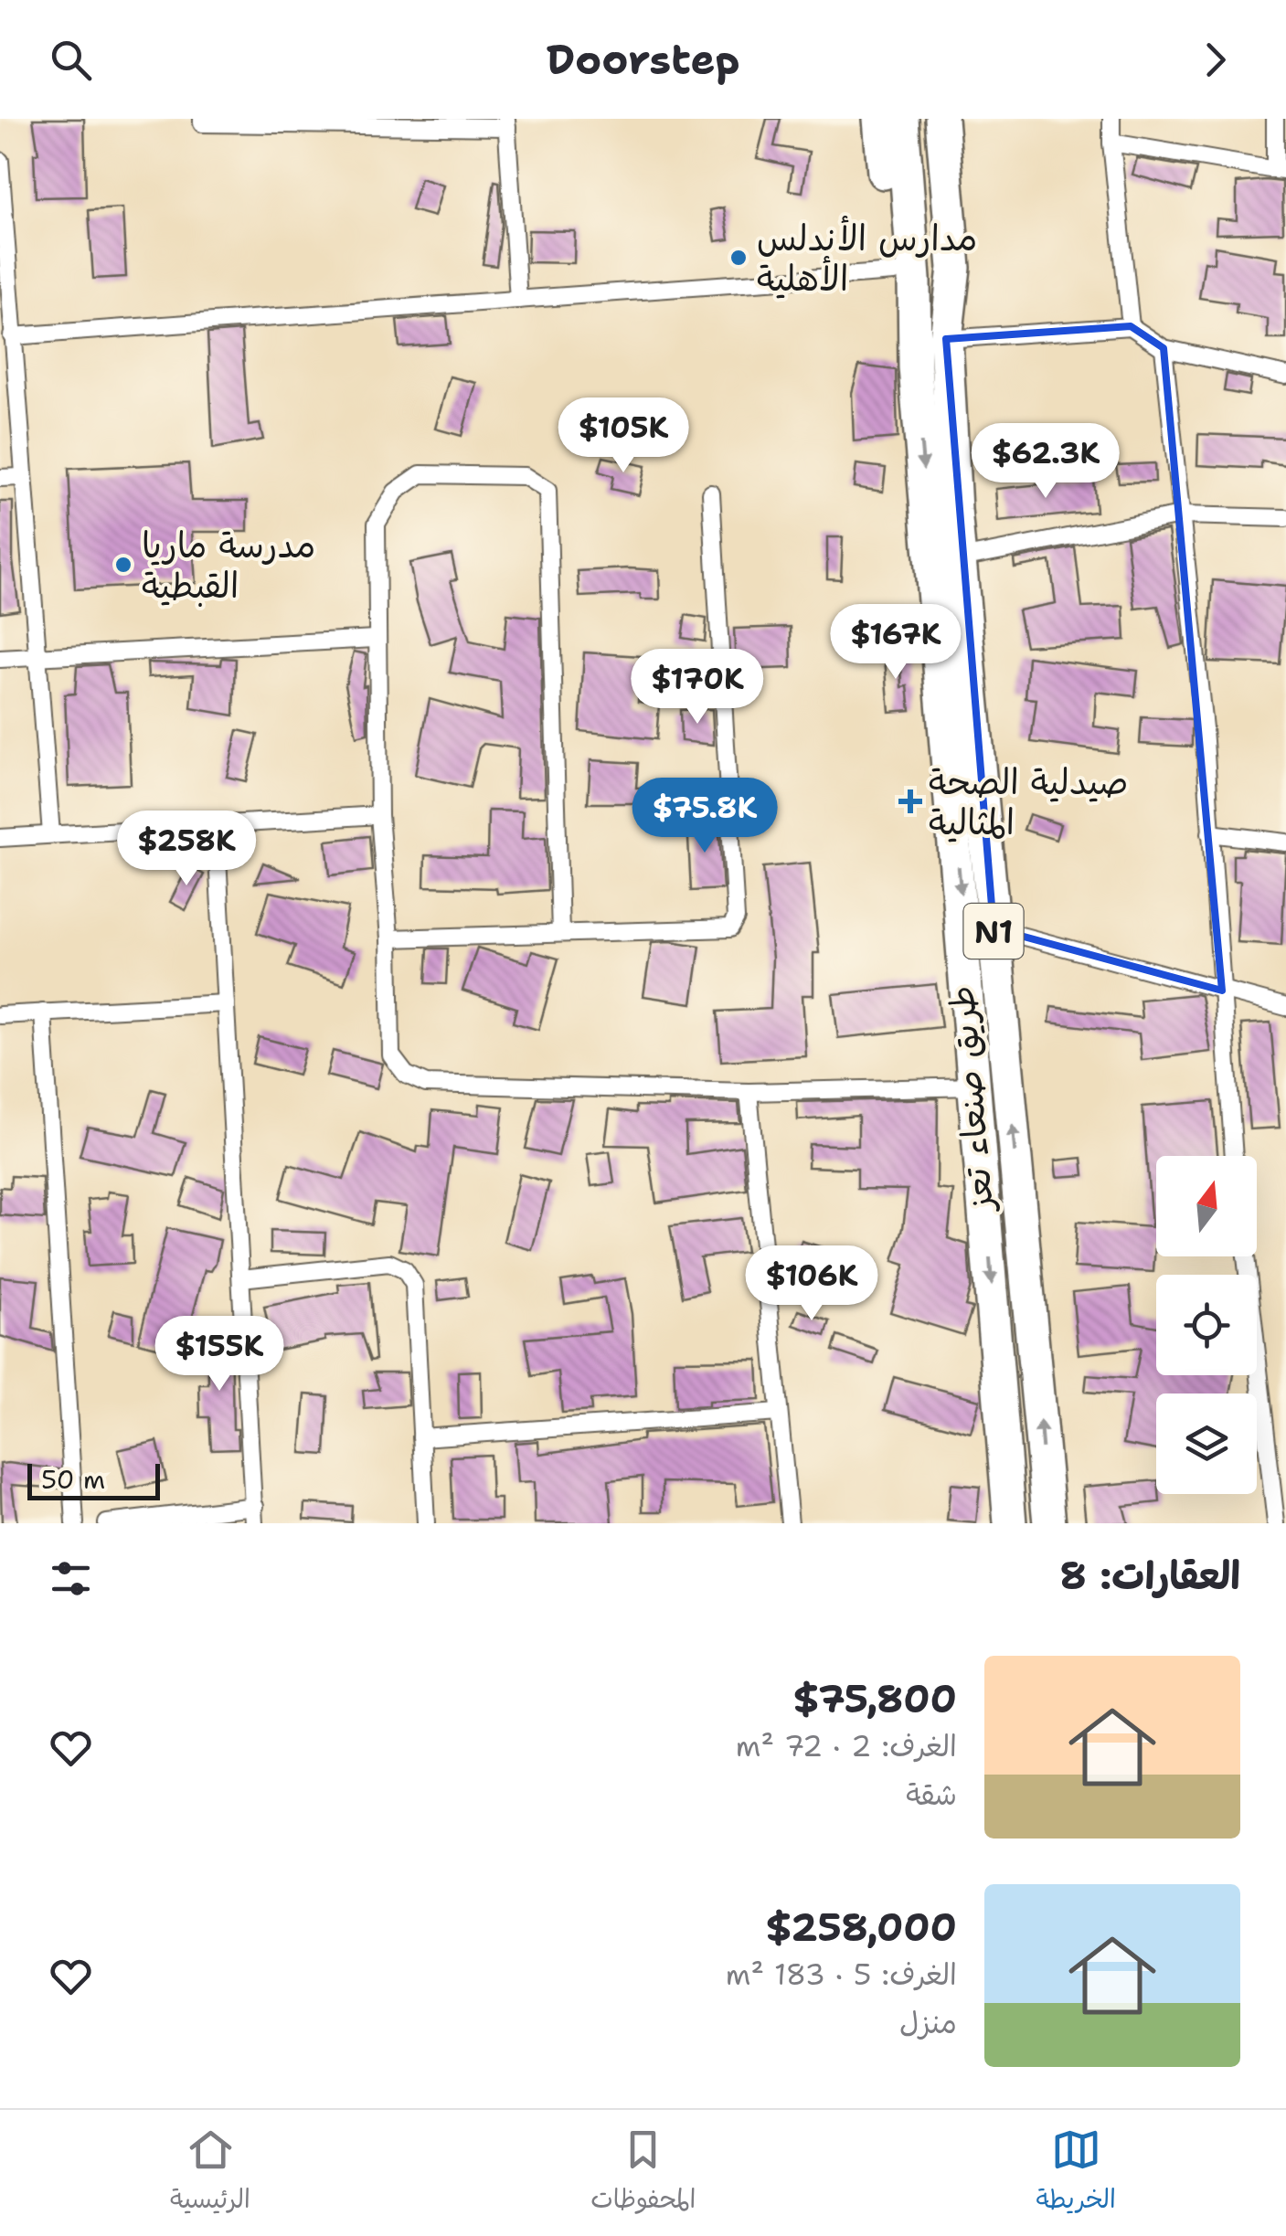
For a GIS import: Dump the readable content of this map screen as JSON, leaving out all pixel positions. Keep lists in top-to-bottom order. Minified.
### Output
{"streets":{"highway":["N1","طريق صنعاء تعز"]},"places":{"other":["مدارس الأندلس الأهلية","مدرسة ماريا القبطية"],"health":["صيدلية الصحة المثالية"]},"scale_bar":"50 m","north":"top","page":{"header":"Doorstep","price":["$105K","$62.3K","$167K","$170K","$75.8K","$258K","$106K","$155K"],"scale":"50 m","heading":"العقارات: 8","list":[{"name":"$75,800","note":"الغرف: 2 · 72 m² · شقة"},{"name":"$258,000","note":"الغرف: 5 · 183 m² · منزل"}],"tabs":["الخريطة","المحفوظات","الرئيسية"]}}
